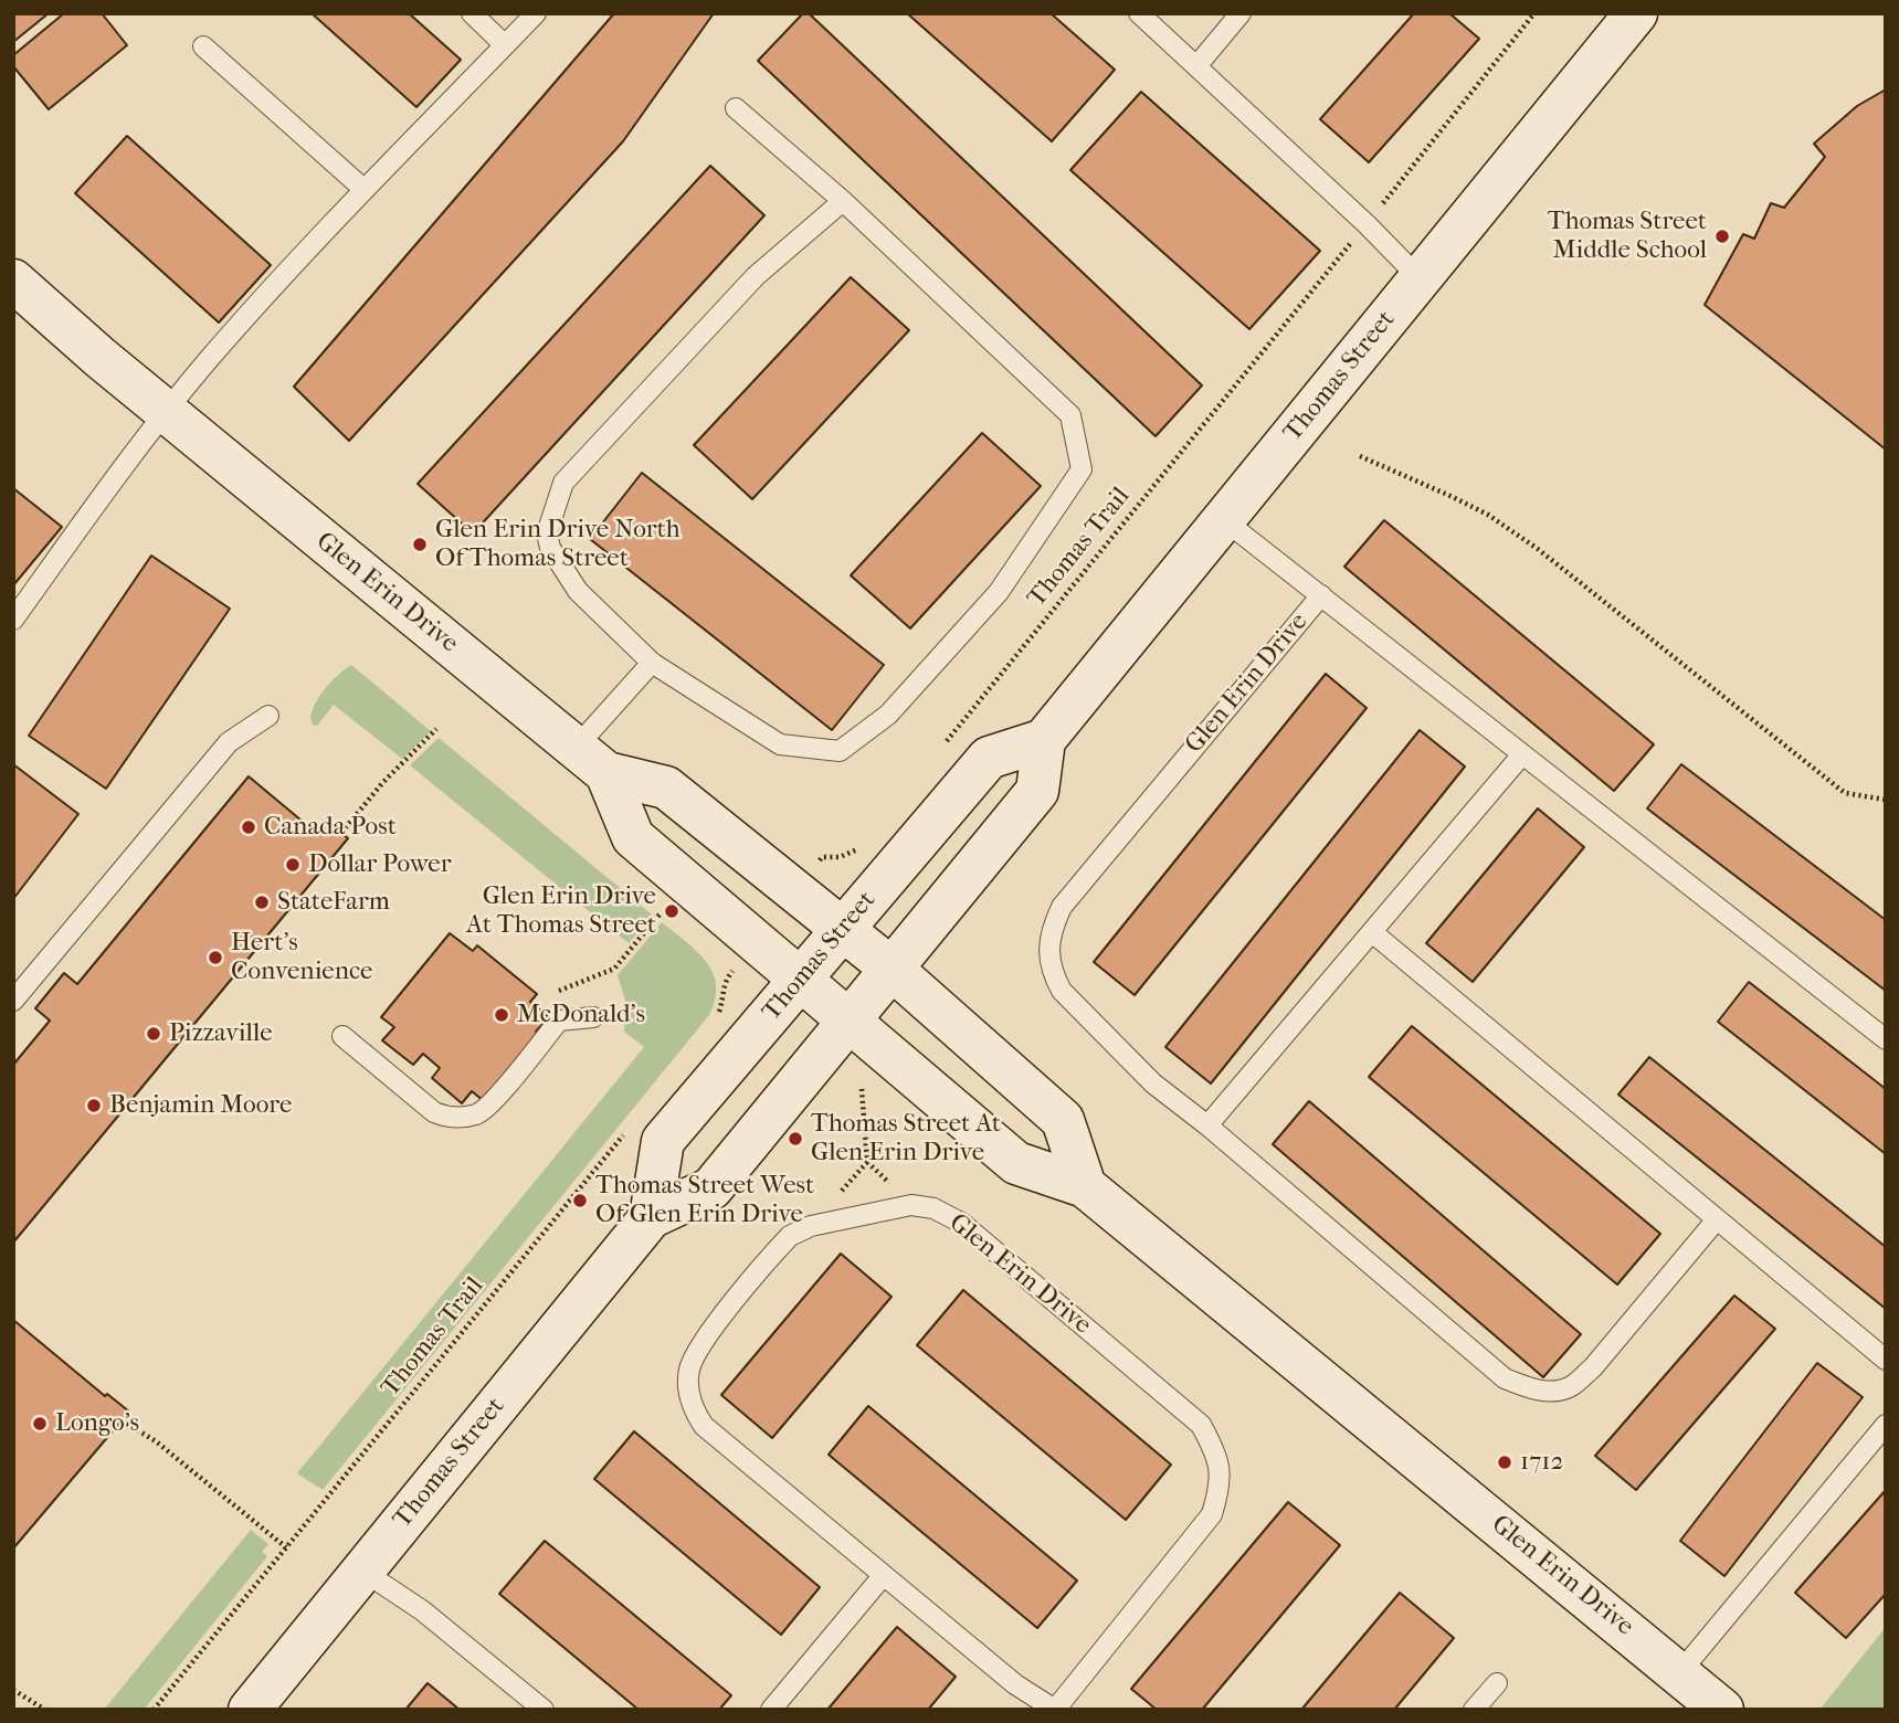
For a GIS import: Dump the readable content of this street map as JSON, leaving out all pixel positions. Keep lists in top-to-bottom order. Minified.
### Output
{"streets":{"street":["Thomas Street","Glen Erin Drive"],"path":["Thomas Trail"]},"crossings":[["Thomas Street","Glen Erin Drive"]],"places":["Thomas Street Middle School","Glen Erin Drive North Of Thomas Street","Canada Post","Dollar Power","StateFarm","Glen Erin Drive At Thomas Street","Hert's Convenience","McDonald's","Pizzaville","Benjamin Moore","Thomas Street At Glen Erin Drive","Thomas Street West Of Glen Erin Drive","Longo's","1712"]}
